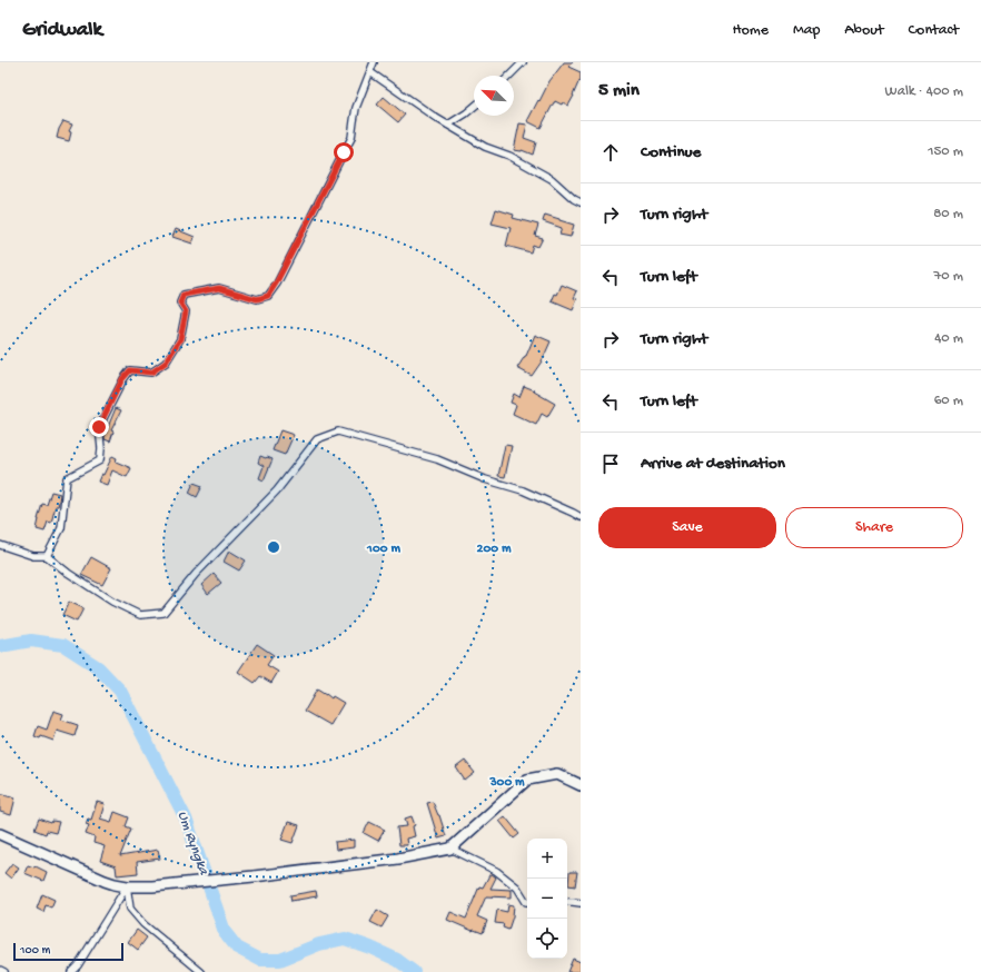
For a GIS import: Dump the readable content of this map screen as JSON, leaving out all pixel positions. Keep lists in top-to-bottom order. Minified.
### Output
{"water":["Um Ryngka"],"scale_bar":"100 m","north":"top left","page":{"header":"Gridwalk","nav":["Home","Map","About","Contact"],"heading":["5 min","Walk · 400 m"],"list":[["Continue","150 m"],["Turn right","80 m"],["Turn left","70 m"],["Turn right","40 m"],["Turn left","60 m"],"Arrive at destination"],"buttons":["Save","Share"],"map_buttons":["+","−"],"scale":"100 m"},"rings":["100 m","200 m","300 m"]}
